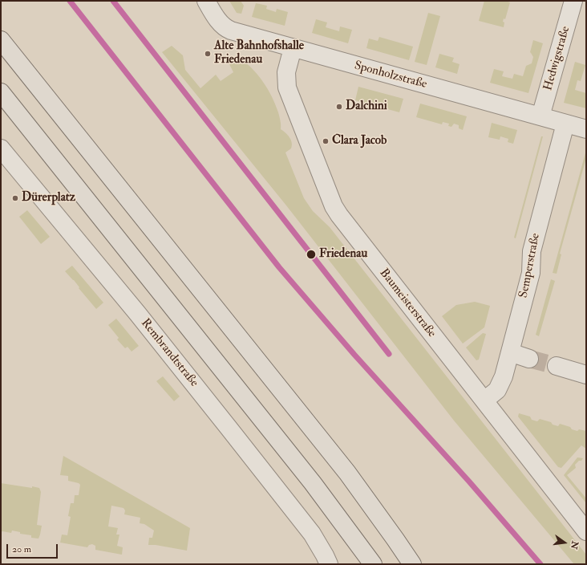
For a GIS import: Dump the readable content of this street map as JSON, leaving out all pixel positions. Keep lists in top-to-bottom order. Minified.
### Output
{"streets":{"street":["Hedwigstraße","Sponholzstraße","Semperstraße","Baumeisterstraße","Rembrandtstraße"]},"crossings":[["Hedwigstraße","Sponholzstraße"],["Sponholzstraße","Semperstraße"],["Sponholzstraße","Baumeisterstraße"],["Semperstraße","Baumeisterstraße"]],"places":["Alte Bahnhofshalle Friedenau","Dalchini","Clara Jacob","Dürerplatz","Friedenau"],"scale_bar":"20 m","north":"right"}
